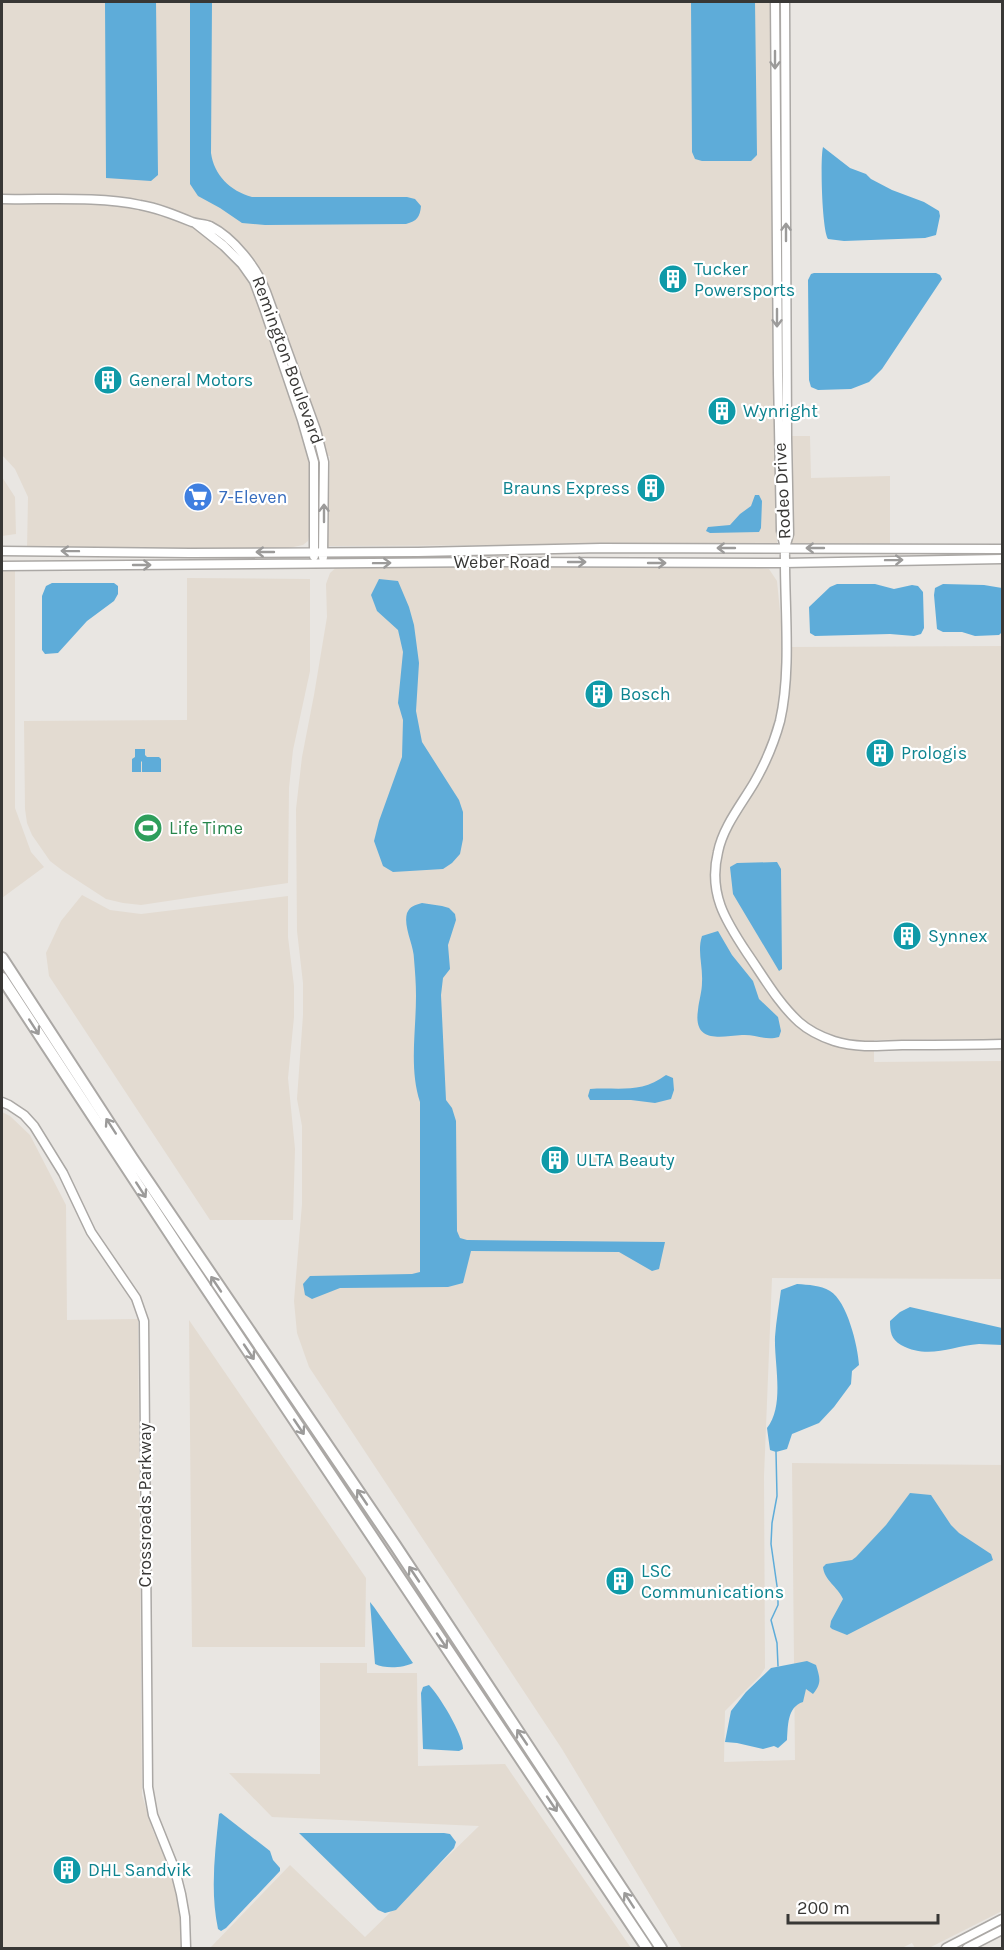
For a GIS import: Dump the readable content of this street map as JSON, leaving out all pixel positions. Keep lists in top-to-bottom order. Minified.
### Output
{"streets":{"main road":["Remington Boulevard","Rodeo Drive","Weber Road","Crossroads Parkway"]},"crossings":[["Remington Boulevard","Weber Road"],["Rodeo Drive","Weber Road"]],"places":{"building":["Tucker Powersports","General Motors","Wynright","Brauns Express","Bosch","Prologis","Synnex","ULTA Beauty","LSC Communications","DHL Sandvik"],"supermarket":["7-Eleven"],"sports":["Life Time"]},"scale_bar":"200 m"}
